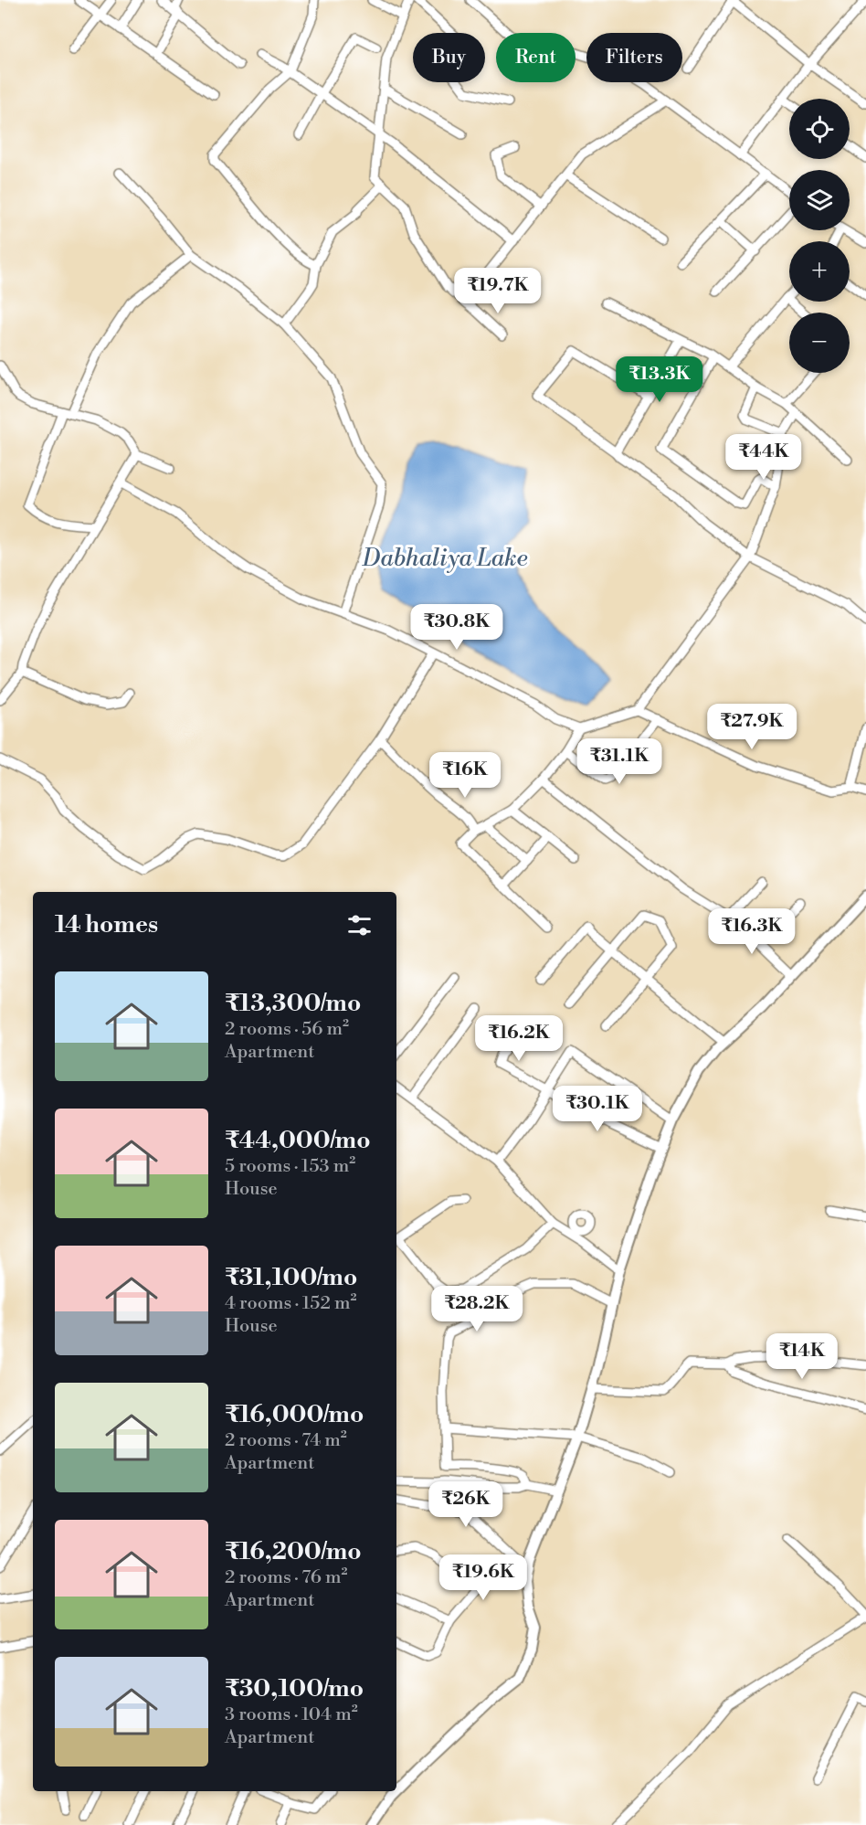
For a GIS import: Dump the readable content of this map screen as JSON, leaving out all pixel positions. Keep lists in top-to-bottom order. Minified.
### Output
{"water":["Dabhaliya Lake"],"page":{"chip":["Buy","Rent","Filters"],"map_buttons":["+","−"],"price":["₹19.7K","₹13.3K","₹44K","₹30.8K","₹27.9K","₹31.1K","₹16K","₹16.3K","₹16.2K","₹30.1K","₹28.2K","₹14K","₹26K","₹19.6K"],"heading":"14 homes","list":[{"name":"₹13,300/mo","note":"2 rooms · 56 m² · Apartment"},{"name":"₹44,000/mo","note":"5 rooms · 153 m² · House"},{"name":"₹31,100/mo","note":"4 rooms · 152 m² · House"},{"name":"₹16,000/mo","note":"2 rooms · 74 m² · Apartment"},{"name":"₹16,200/mo","note":"2 rooms · 76 m² · Apartment"},{"name":"₹30,100/mo","note":"3 rooms · 104 m² · Apartment"}]}}
